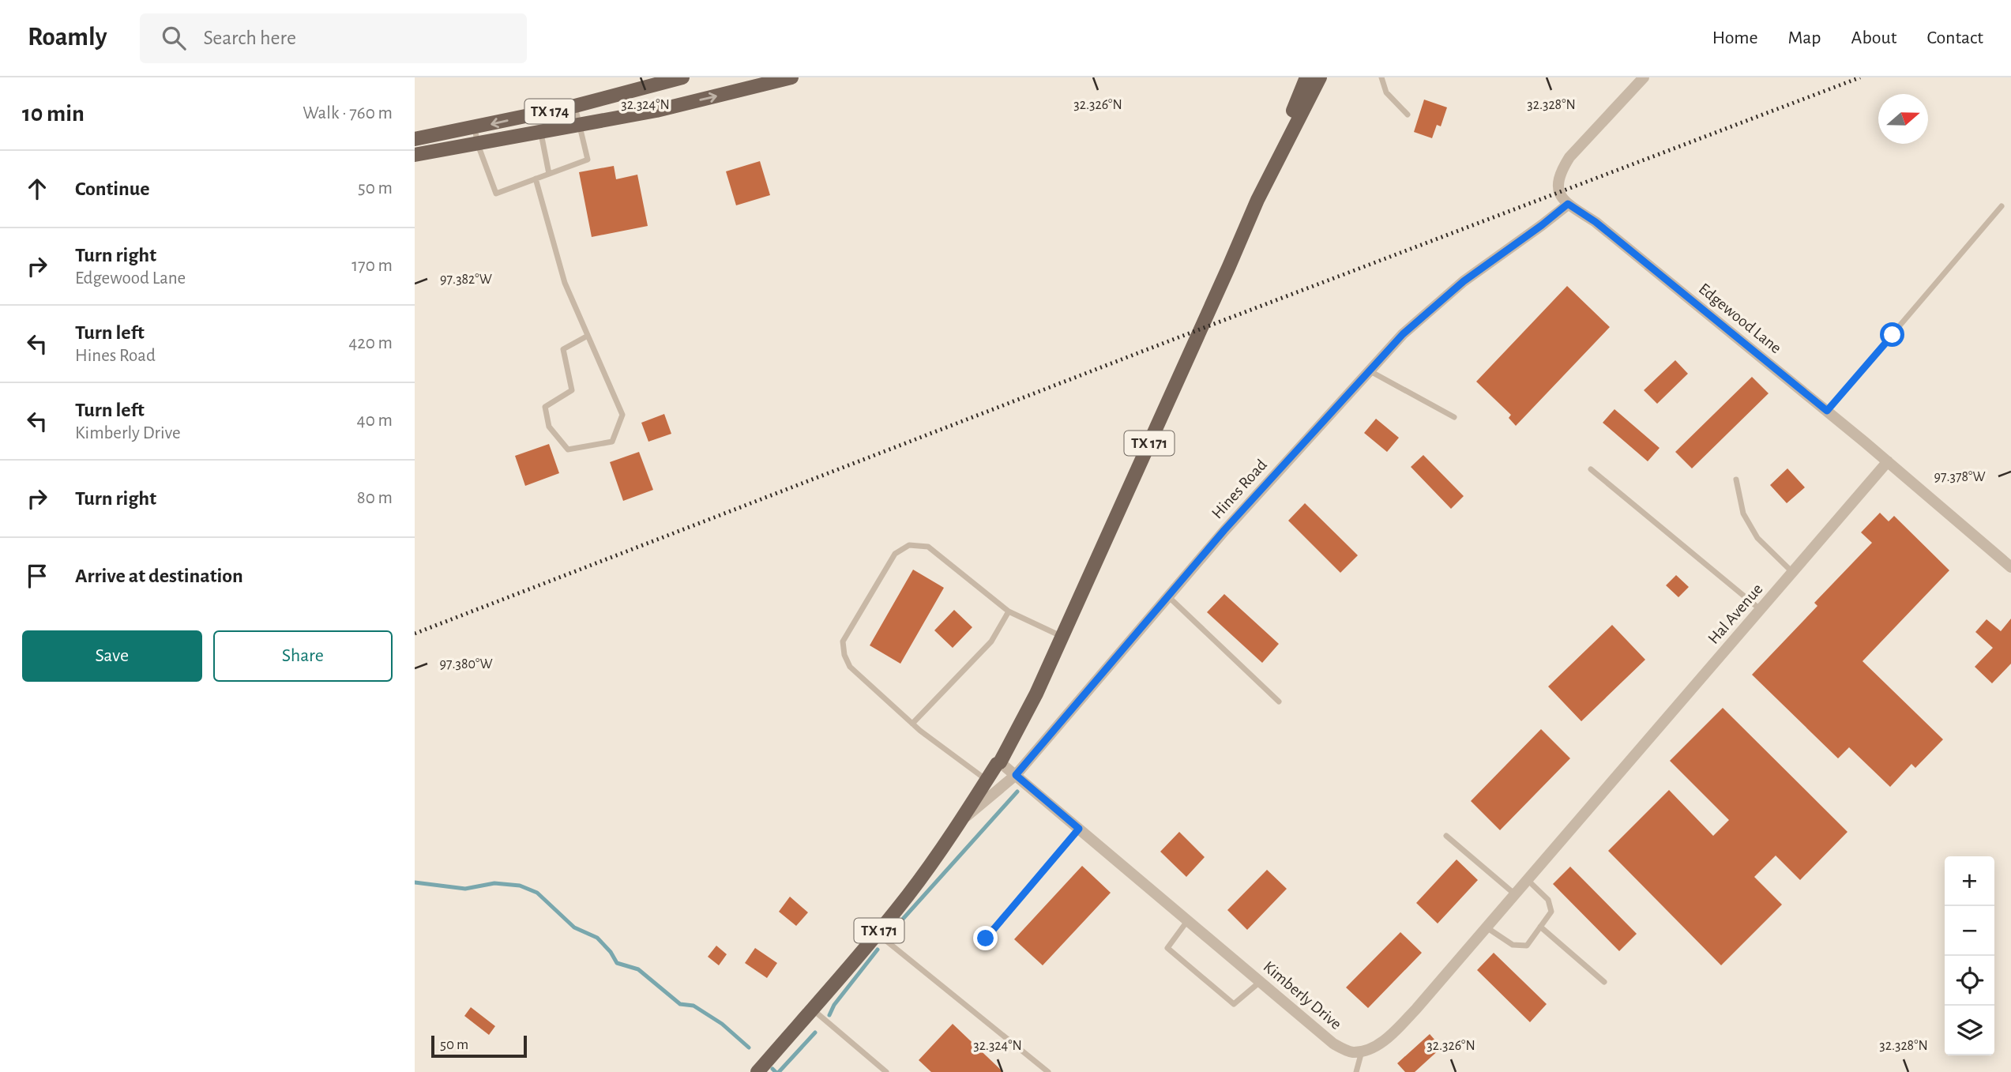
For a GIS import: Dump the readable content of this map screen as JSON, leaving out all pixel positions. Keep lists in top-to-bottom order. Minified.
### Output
{"streets":{"main road":["TX 174","TX 171"],"street":["Edgewood Lane","Hines Road","Hal Avenue","Kimberly Drive"]},"crossings":[["Edgewood Lane","Hines Road"],["Edgewood Lane","Hal Avenue"],["TX 171","Hines Road"],["TX 171","Kimberly Drive"],["Hines Road","Kimberly Drive"]],"scale_bar":"50 m","north":"right","page":{"header":"Roamly","search":"Search here","nav":["Home","Map","About","Contact"],"heading":["10 min","Walk · 760 m"],"list":[["Continue","50 m"],["Turn right","Edgewood Lane","170 m"],["Turn left","Hines Road","420 m"],["Turn left","Kimberly Drive","40 m"],["Turn right","80 m"],"Arrive at destination"],"buttons":["Save","Share"],"map_buttons":["+","−"],"scale":"50 m"},"coordinates":["32.324°N","32.326°N","32.328°N","97.382°W","97.378°W","97.380°W"]}
